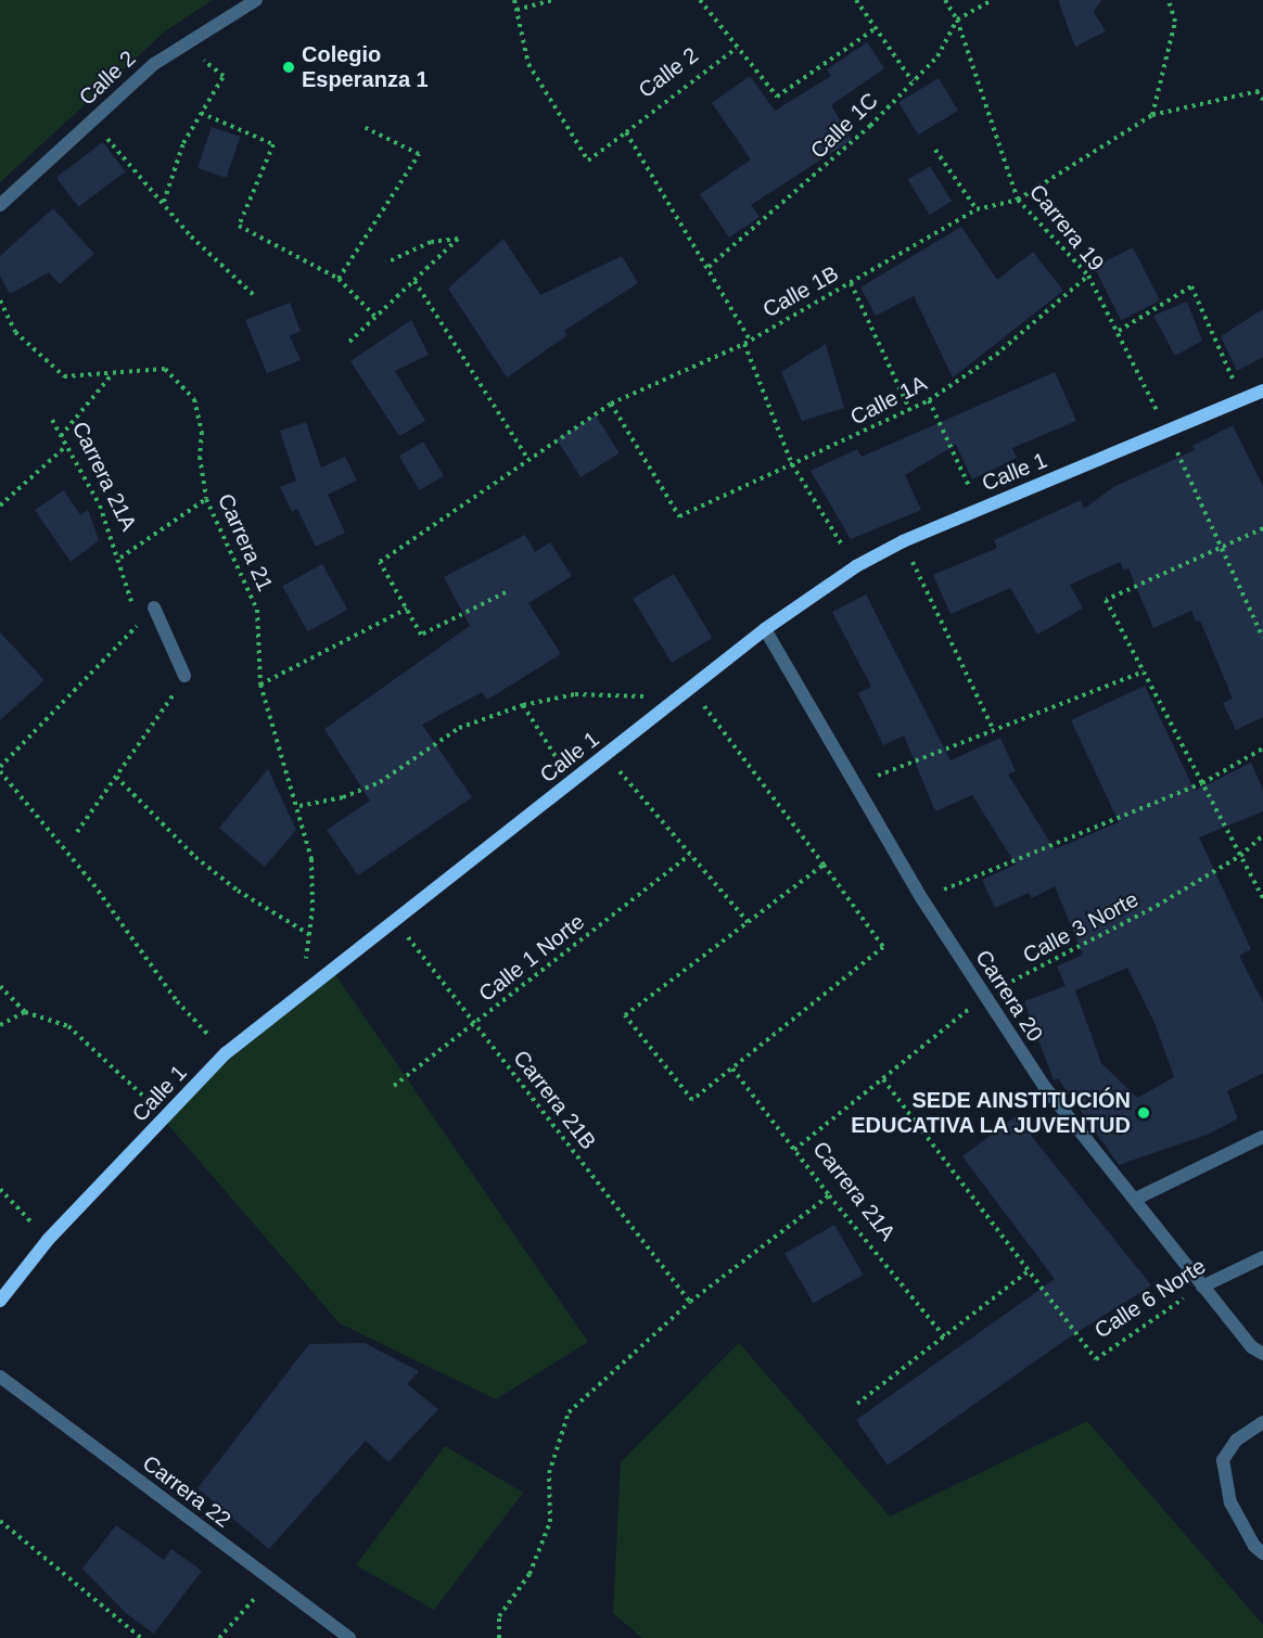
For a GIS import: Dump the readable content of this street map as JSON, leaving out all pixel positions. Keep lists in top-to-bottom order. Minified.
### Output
{"streets":{"street":["Calle 2","Calle 1","Carrera 20","Calle 6 Norte","Carrera 22"],"path":["Calle 1C","Carrera 19","Calle 1B","Calle 1A","Carrera 21A","Carrera 21","Calle 3 Norte","Calle 1 Norte","Carrera 21B"]},"crossings":[["Calle 1C","Carrera 19"],["Carrera 19","Calle 1B"],["Carrera 19","Calle 1A"],["Carrera 19","Calle 1"],["Calle 1B","Calle 1A"],["Calle 1","Carrera 20"],["Calle 1","Carrera 21B"],["Carrera 21A","Calle 3 Norte"],["Calle 3 Norte","Carrera 20"],["Calle 1 Norte","Carrera 21B"],["Carrera 20","Calle 6 Norte"]],"places":["Colegio Esperanza 1","SEDE AINSTITUCIÓN EDUCATIVA LA JUVENTUD"]}
